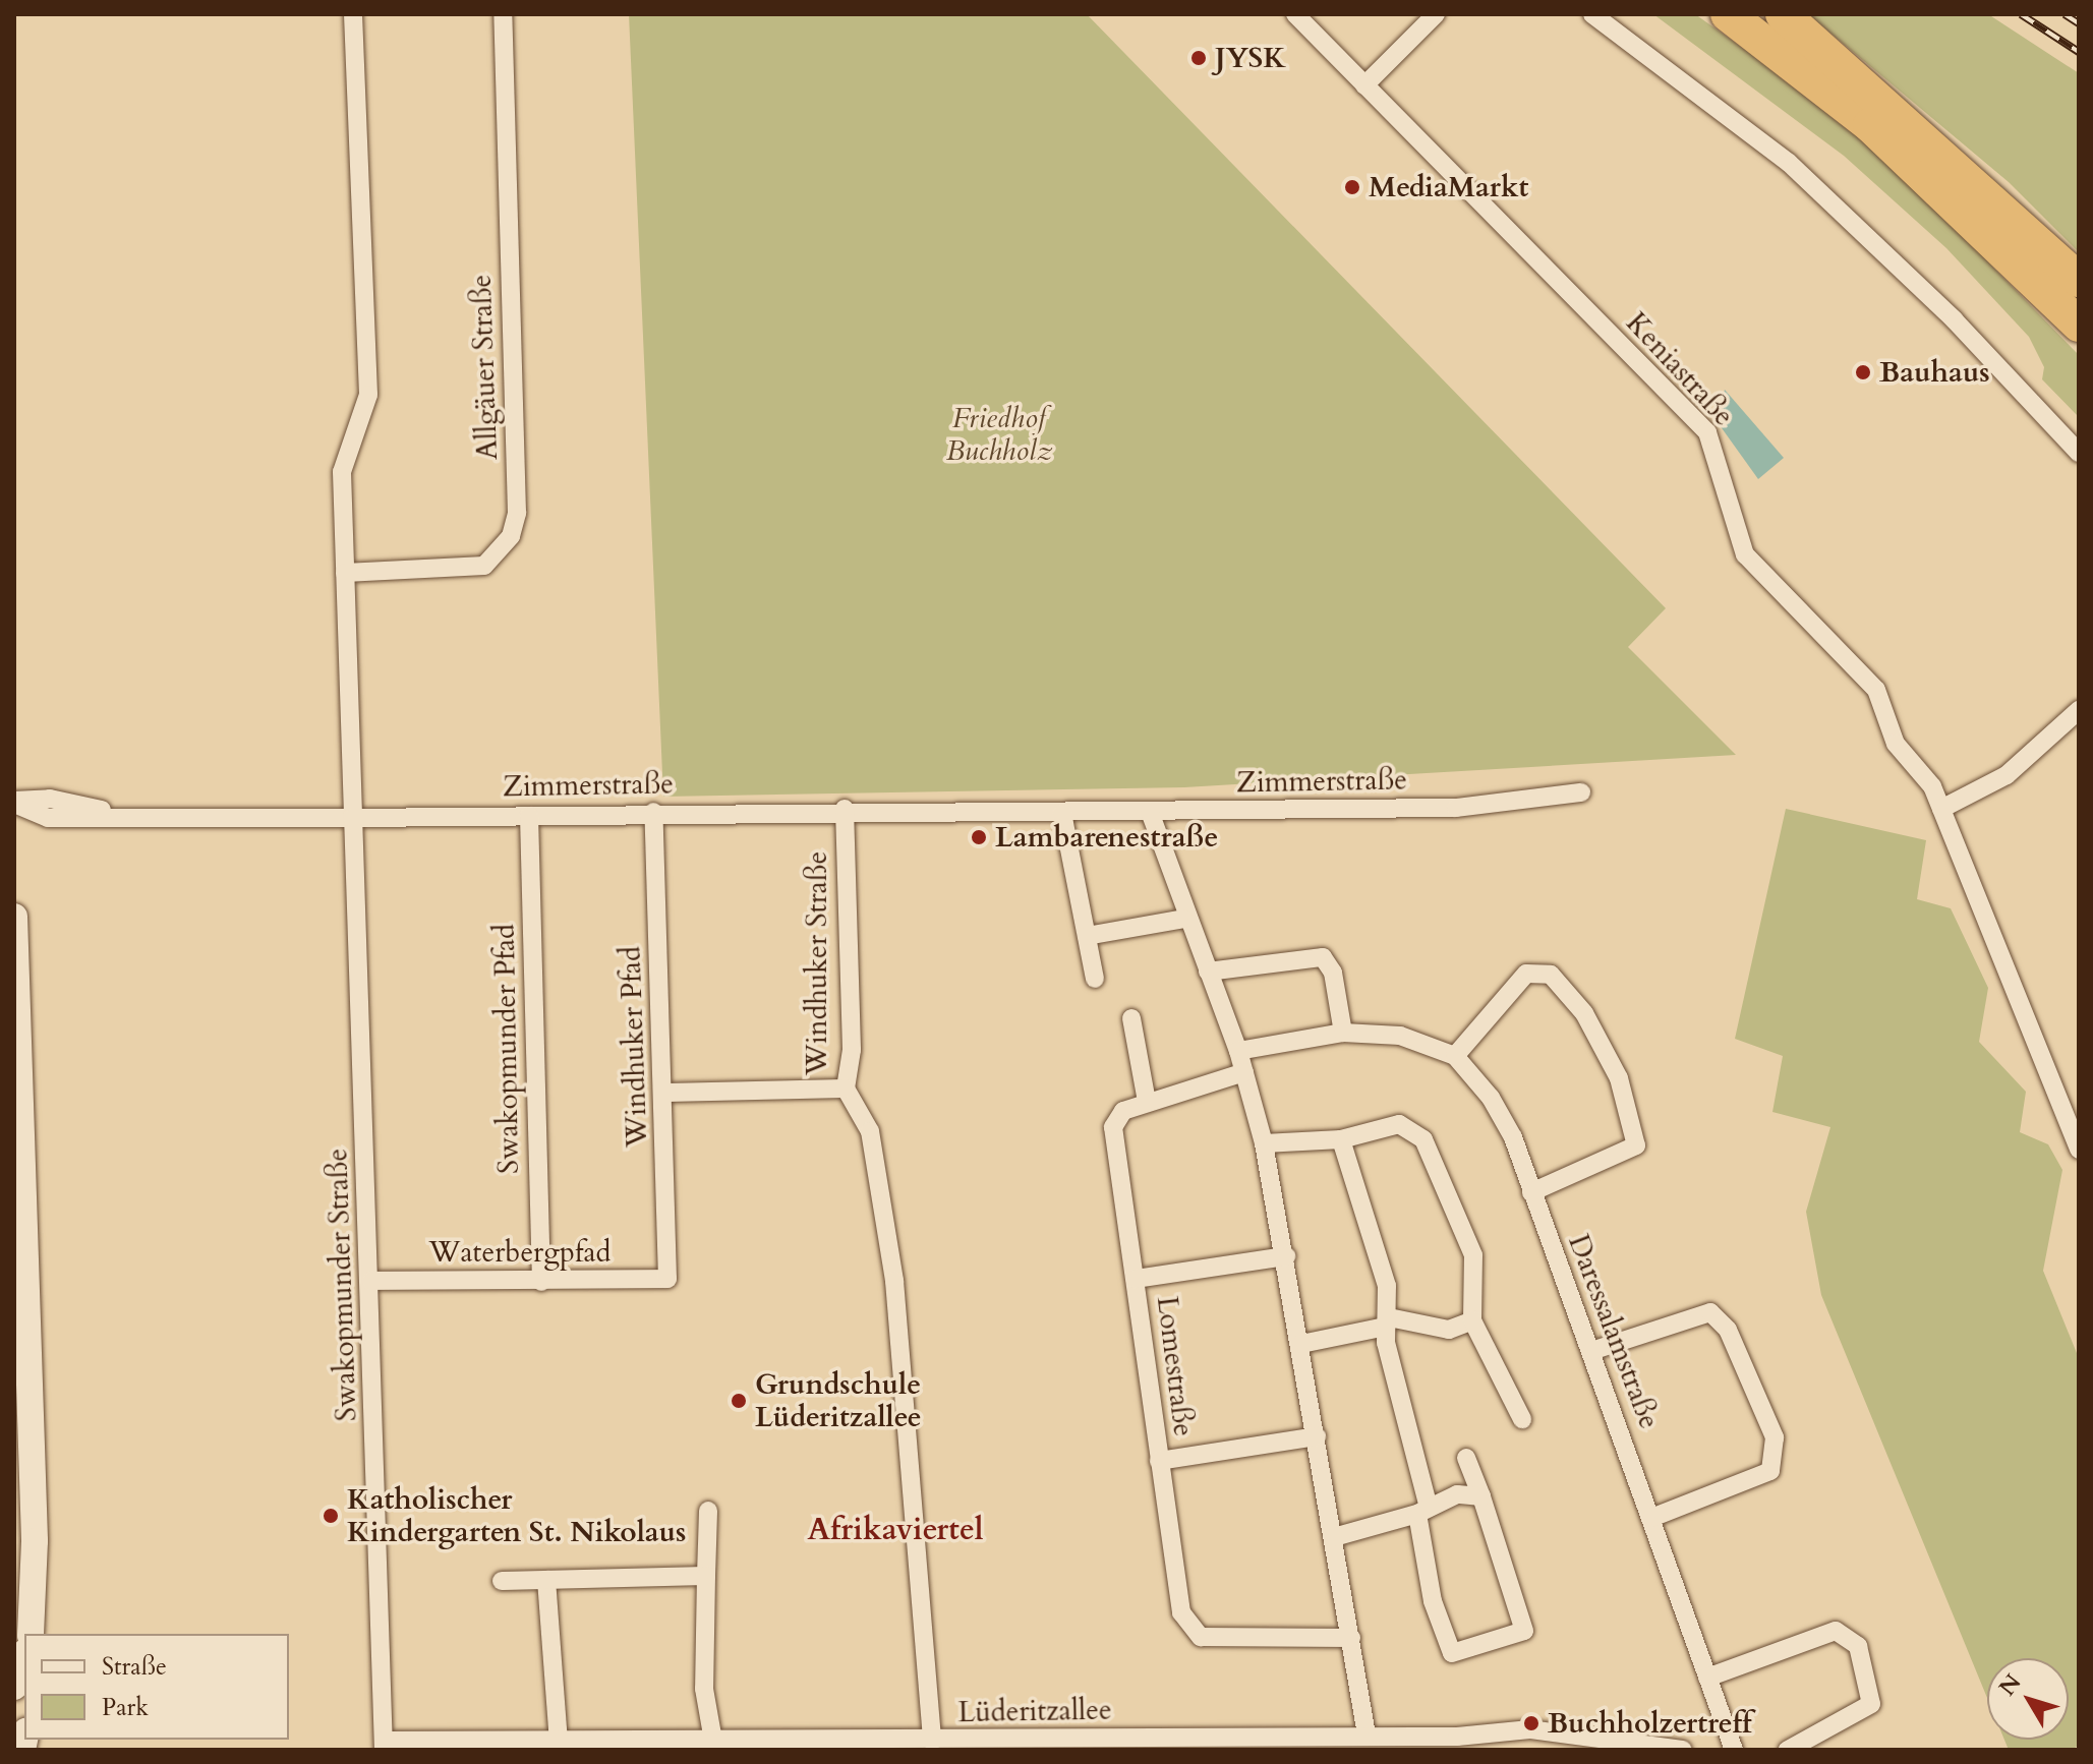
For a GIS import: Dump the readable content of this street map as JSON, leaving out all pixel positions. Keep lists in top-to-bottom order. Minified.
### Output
{"streets":{"street":["Allgäuer Straße","Keniastraße","Zimmerstraße","Windhuker Straße","Windhuker Pfad","Swakopmunder Pfad","Waterbergpfad","Swakopmunder Straße","Daressalamstraße","Lomestraße","Lüderitzallee"]},"crossings":[["Zimmerstraße","Windhuker Straße"],["Zimmerstraße","Windhuker Pfad"],["Zimmerstraße","Swakopmunder Pfad"],["Zimmerstraße","Swakopmunder Straße"],["Windhuker Straße","Lüderitzallee"],["Windhuker Pfad","Waterbergpfad"],["Swakopmunder Pfad","Waterbergpfad"],["Waterbergpfad","Swakopmunder Straße"],["Swakopmunder Straße","Lüderitzallee"]],"districts":["Afrikaviertel"],"parks":["Friedhof Buchholz"],"places":["JYSK","MediaMarkt","Bauhaus","Lambarenestraße","Grundschule Lüderitzallee","Katholischer Kindergarten St. Nikolaus","Buchholzertreff"],"legend":["Straße","Park"],"north":"top left"}
